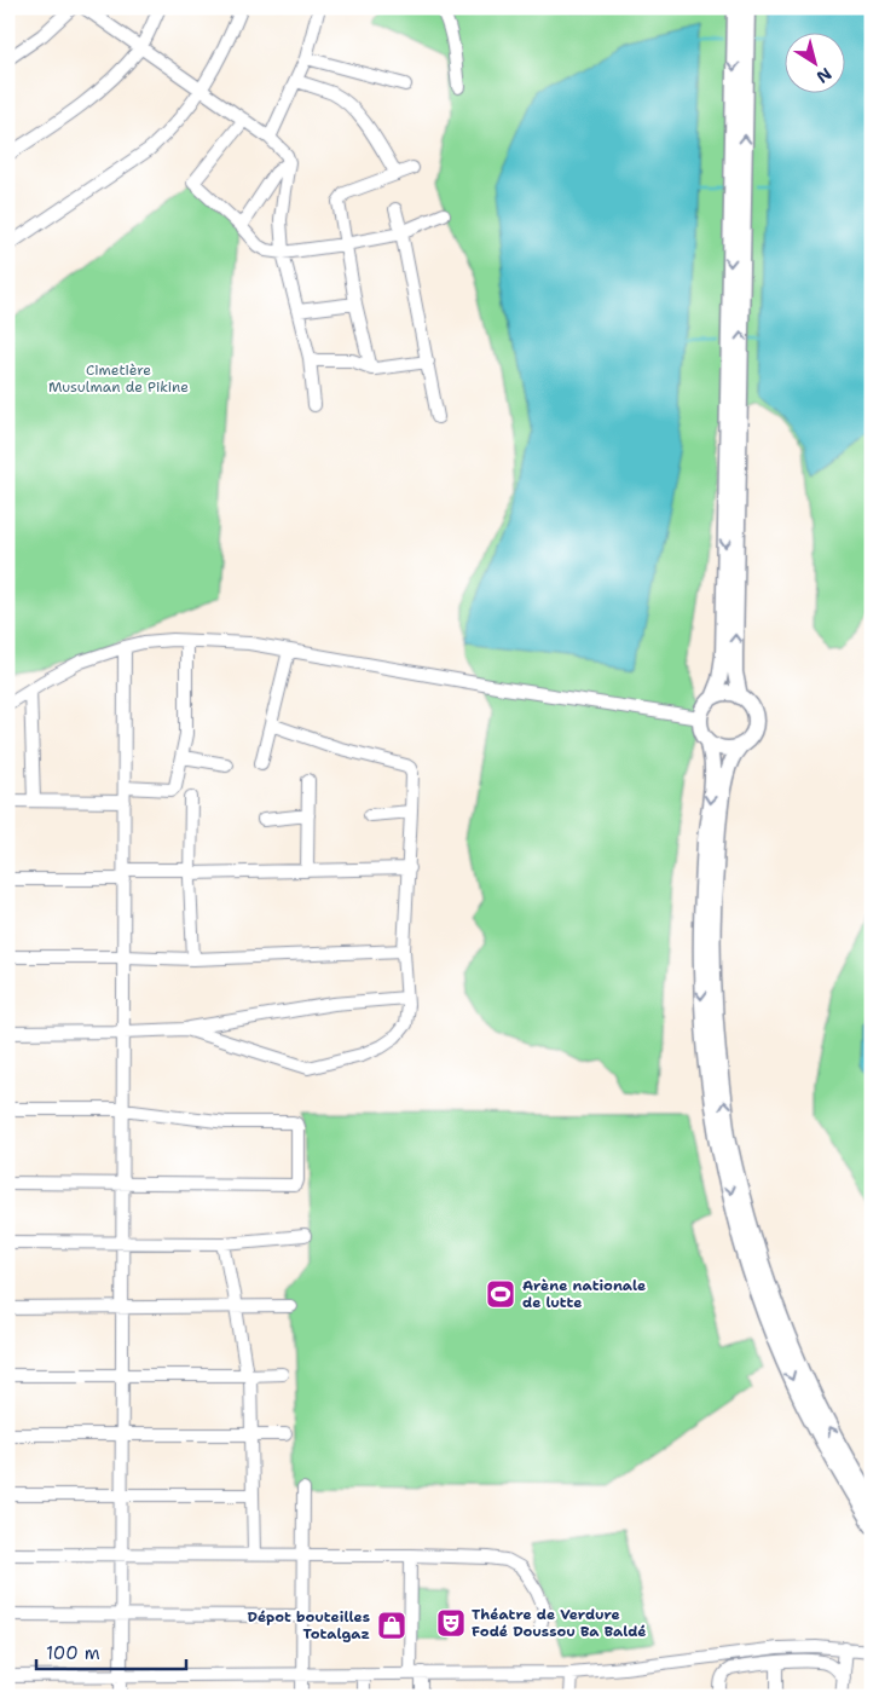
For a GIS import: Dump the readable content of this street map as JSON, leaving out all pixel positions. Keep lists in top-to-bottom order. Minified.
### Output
{"parks":["Cimetière Musulman de Pikine"],"places":{"sports":["Arène nationale de lutte"],"theatre":["Théatre de Verdure Fodé Doussou Ba Baldé"],"shop":["Dépot bouteilles Totalgaz"]},"scale_bar":"100 m","north":"bottom right"}
